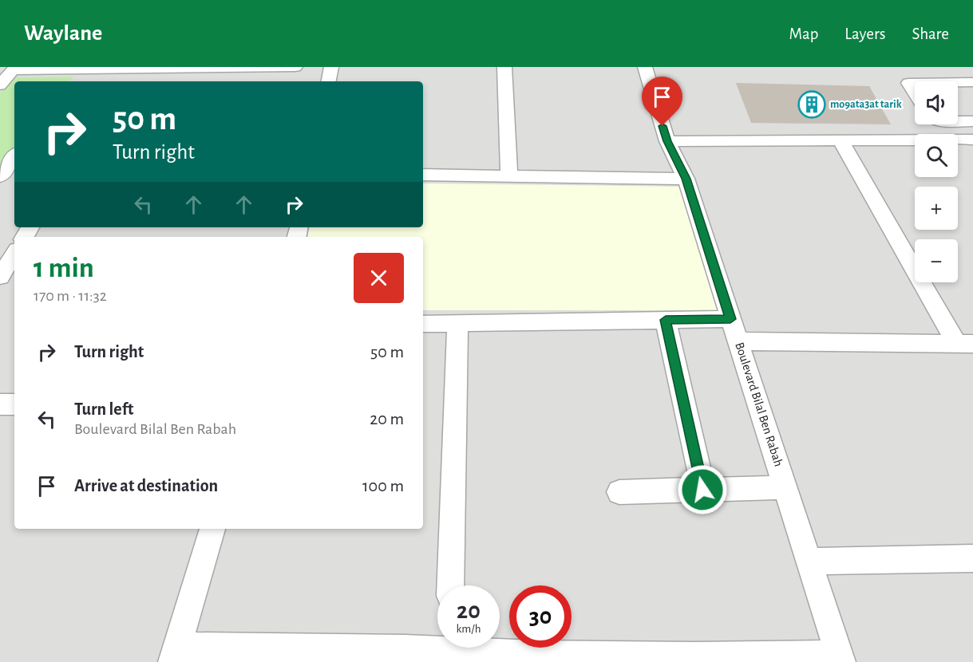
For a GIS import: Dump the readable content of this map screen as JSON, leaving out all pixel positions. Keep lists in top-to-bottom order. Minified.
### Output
{"streets":{"street":["Boulevard Bilal Ben Rabah"]},"places":{"building":["mo9ata3at tarik"]},"page":{"header":"Waylane","nav":["Map","Layers","Share"],"map_buttons":["+","−"],"turn":["50 m","Turn right"],"heading":["1 min","170 m · 11:32"],"list":[{"name":"Turn right","value":"50 m"},{"name":"Turn left","note":"Boulevard Bilal Ben Rabah","value":"20 m"},{"name":"Arrive at destination","value":"100 m"}],"speed":"20 km/h","limit":"30"}}
